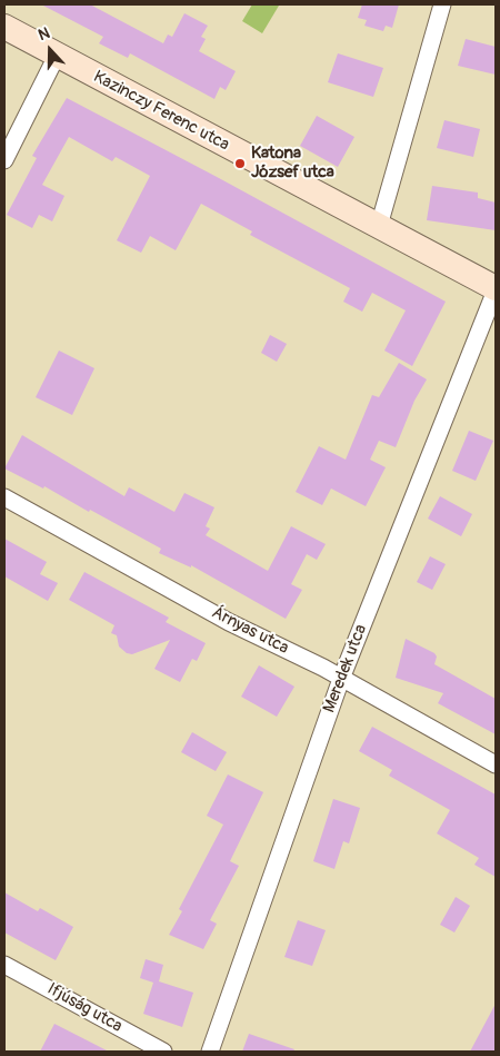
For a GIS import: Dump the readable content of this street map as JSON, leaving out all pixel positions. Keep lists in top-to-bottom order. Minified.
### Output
{"streets":{"street":["Kazinczy Ferenc utca","Árnyas utca","Meredek utca","Ifjúság utca"]},"crossings":[["Kazinczy Ferenc utca","Meredek utca"],["Árnyas utca","Meredek utca"]],"places":["Katona József utca"],"north":"top"}
